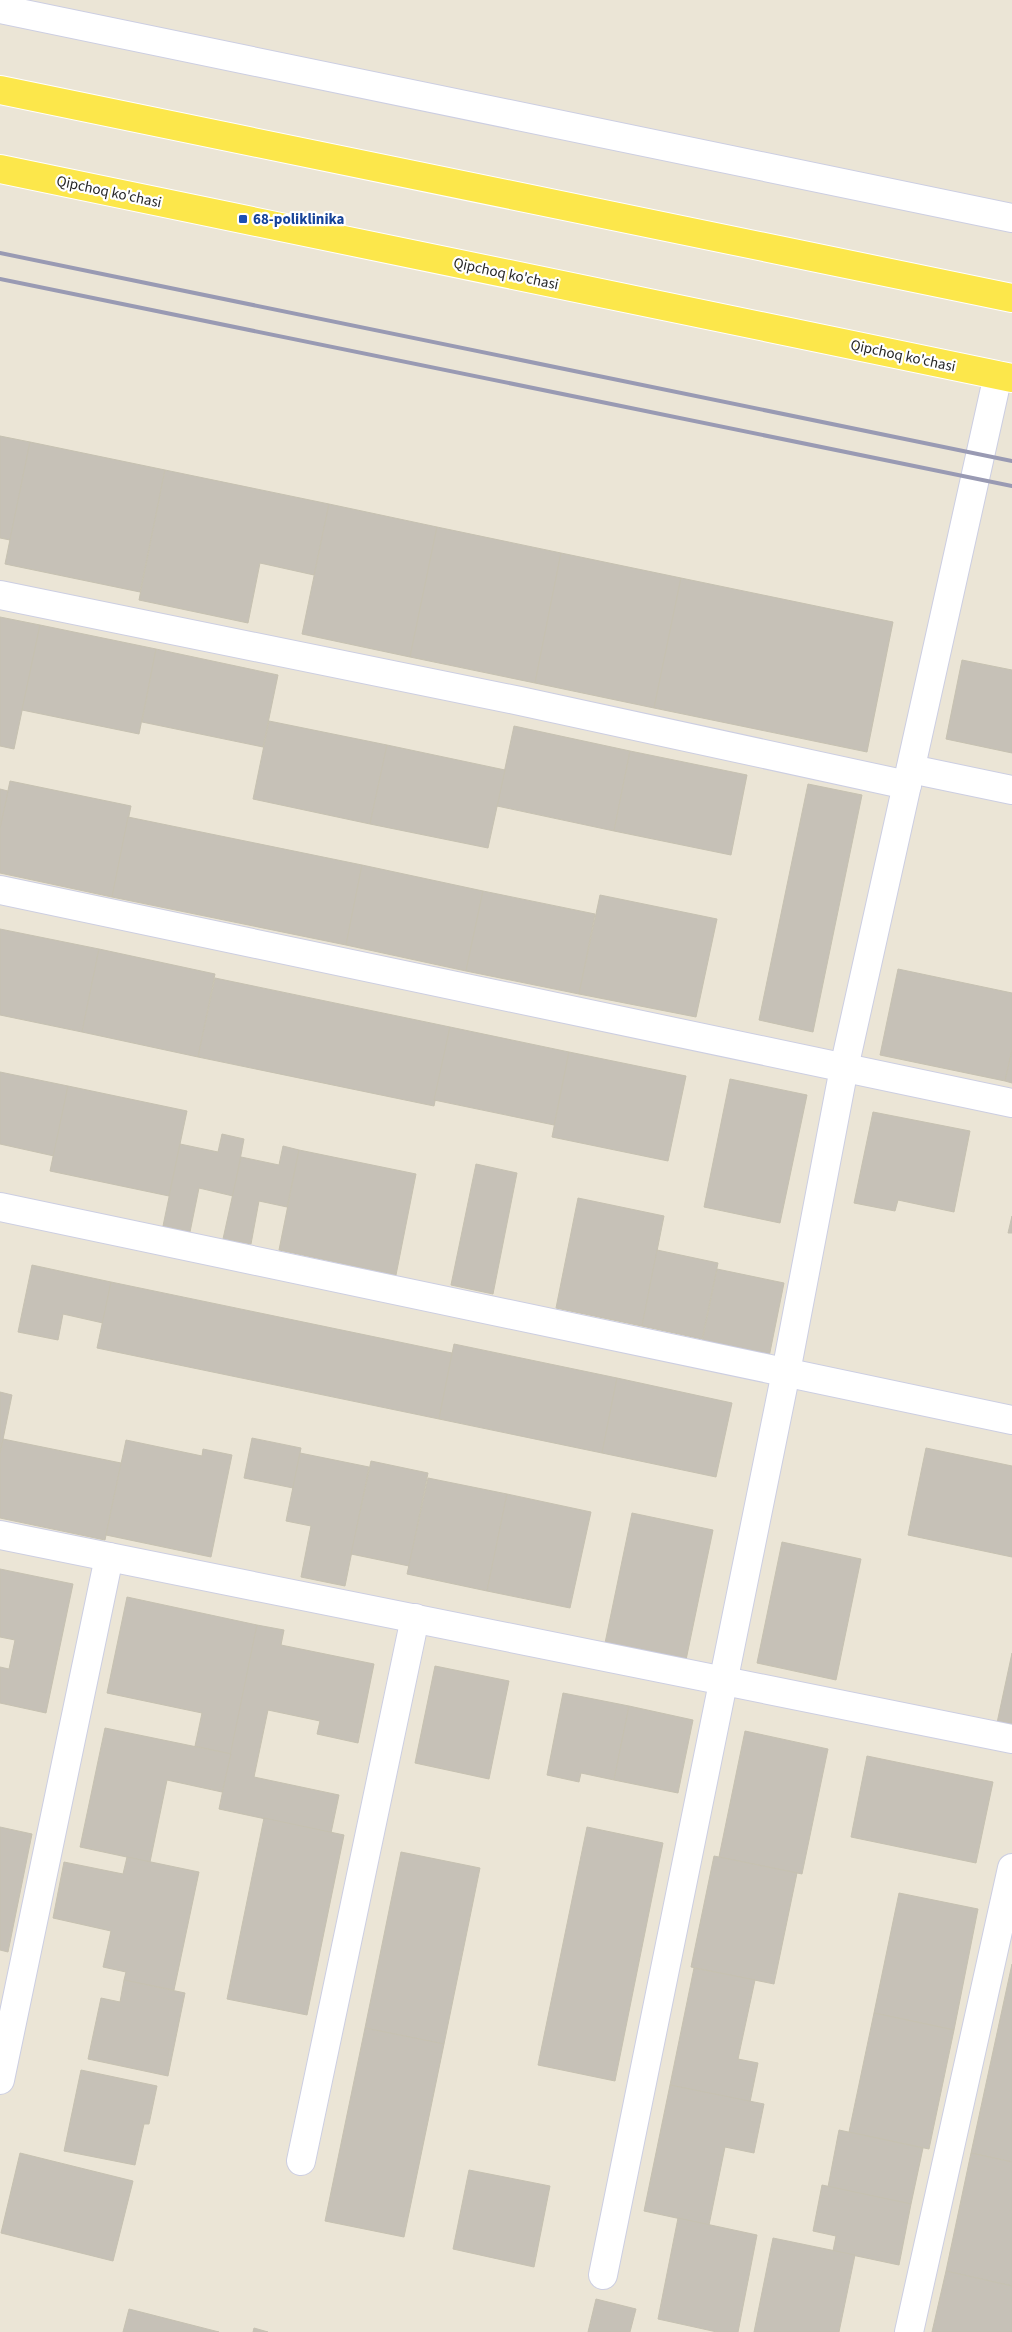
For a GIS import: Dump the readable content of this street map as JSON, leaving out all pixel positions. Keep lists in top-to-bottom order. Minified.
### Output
{"streets":{"main road":["Qipchoq ko'chasi"]},"places":{"transit":["68-poliklinika"]}}
